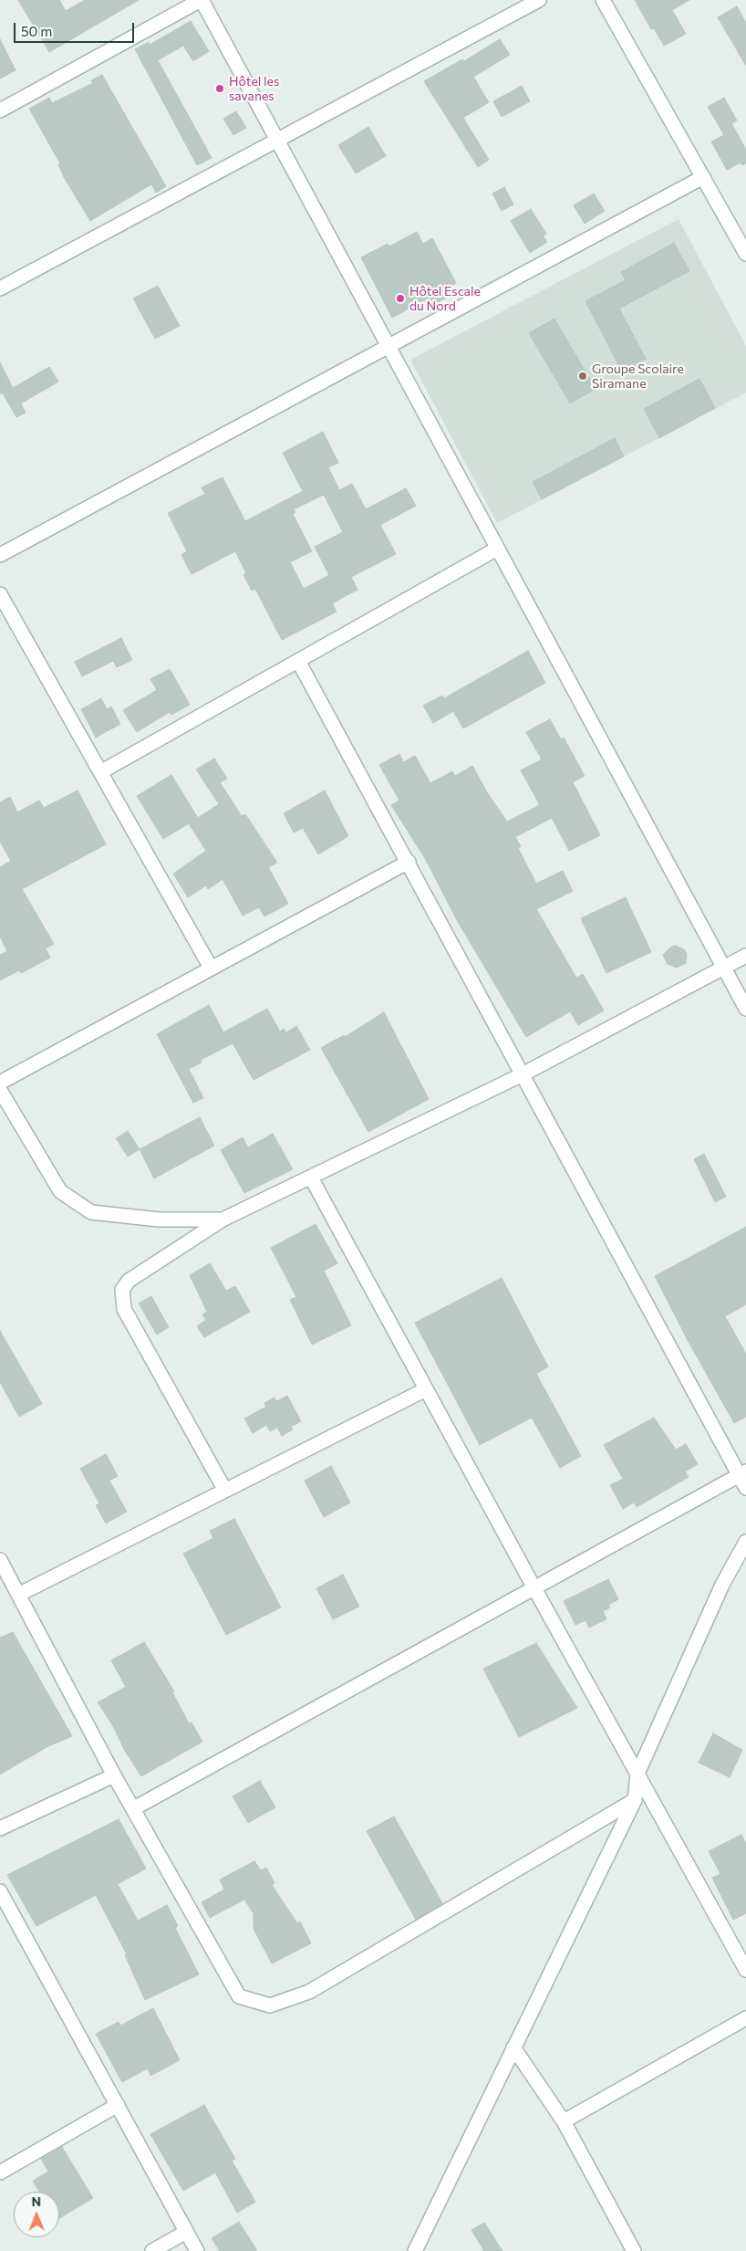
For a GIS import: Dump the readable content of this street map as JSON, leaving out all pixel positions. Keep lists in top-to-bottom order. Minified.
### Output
{"places":["Hôtel les savanes","Hôtel Escale du Nord","Groupe Scolaire Siramane"],"scale_bar":"50 m","north":"top"}
